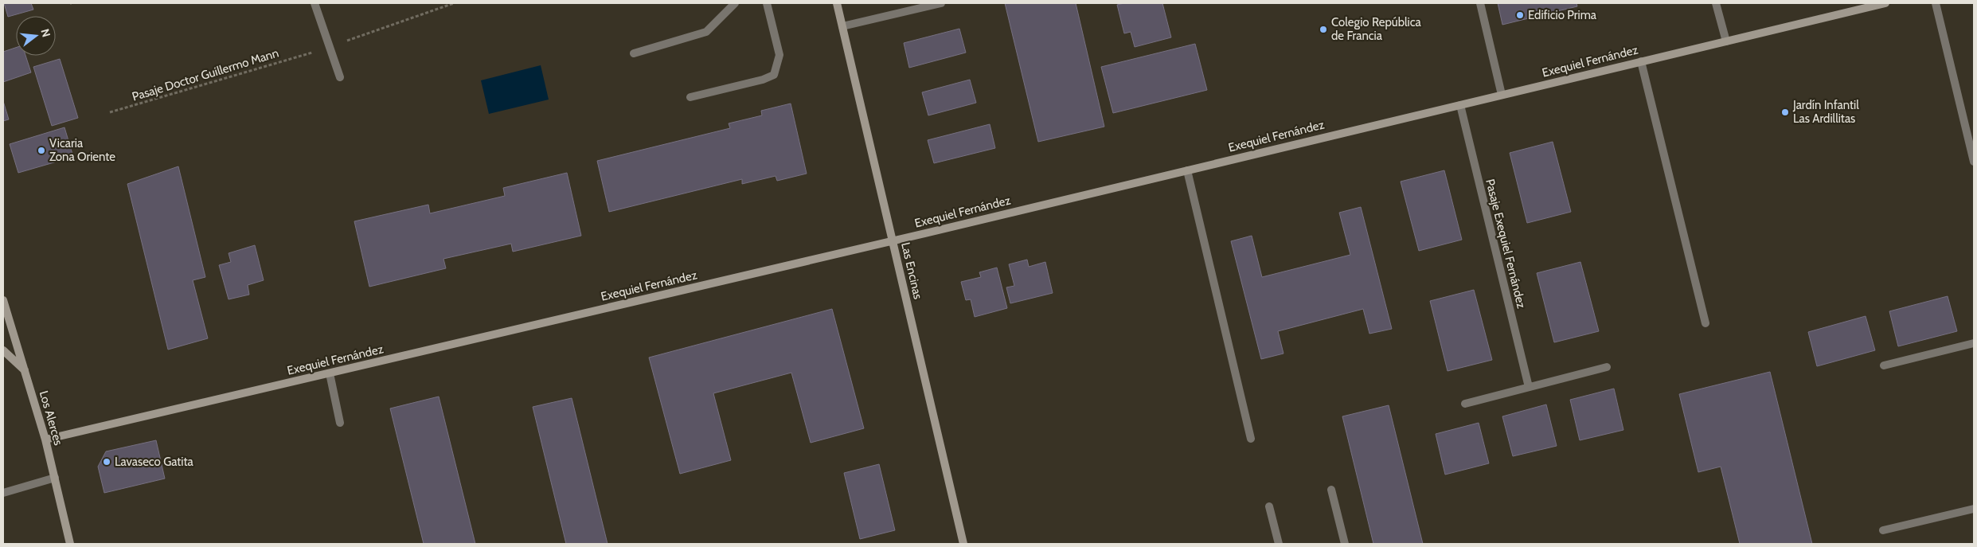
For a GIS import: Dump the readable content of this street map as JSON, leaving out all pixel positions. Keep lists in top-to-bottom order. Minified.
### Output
{"streets":{"street":["Exequiel Fernández","Pasaje Exequiel Fernández","Las Encinas","Los Alerces"],"path":["Pasaje Doctor Guillermo Mann"]},"crossings":[["Exequiel Fernández","Pasaje Exequiel Fernández"],["Exequiel Fernández","Las Encinas"],["Exequiel Fernández","Los Alerces"]],"places":["Edificio Prima","Colegio República de Francia","Jardín Infantil Las Ardillitas","Vicaria Zona Oriente","Lavaseco Gatita"],"north":"right"}
